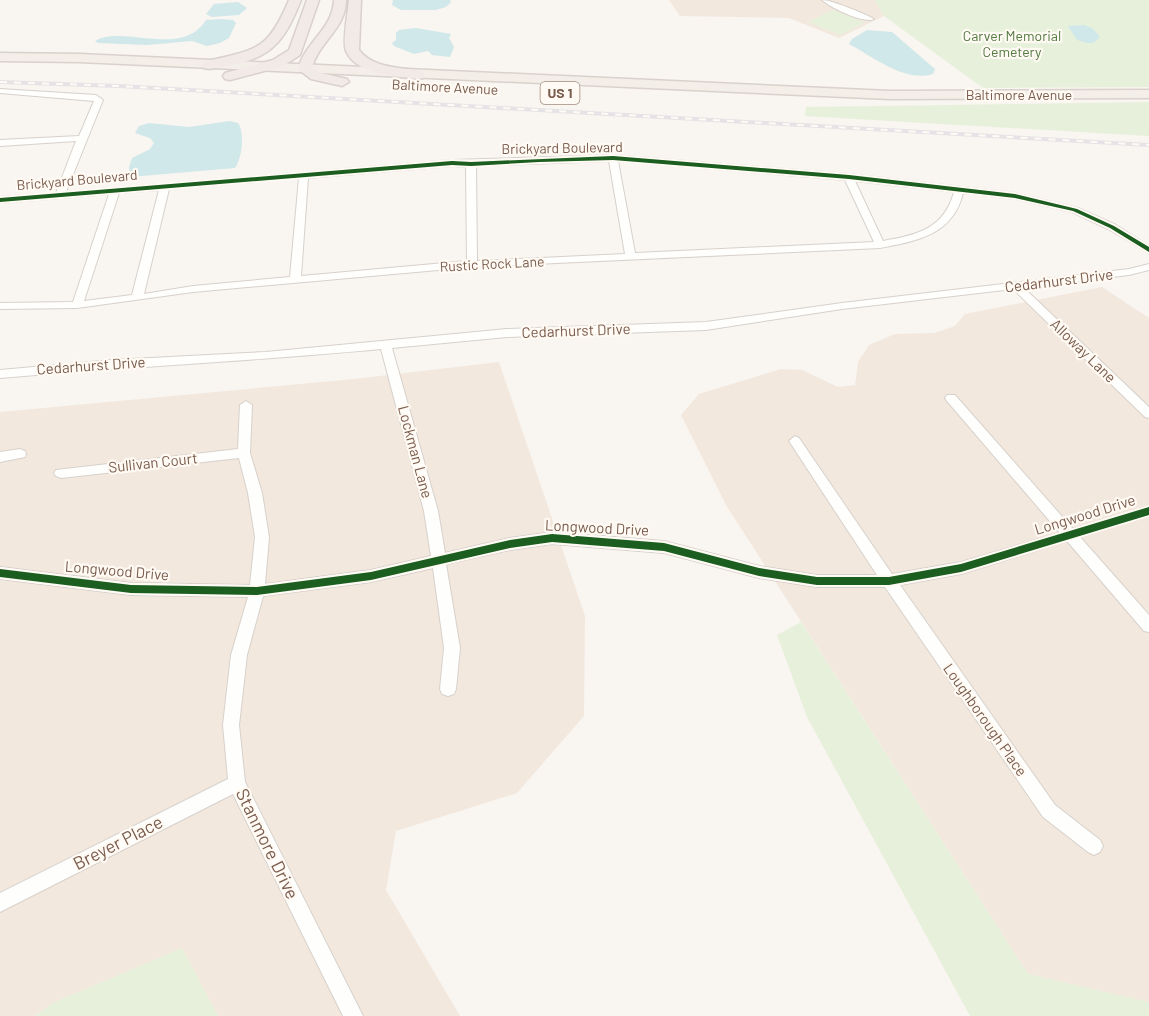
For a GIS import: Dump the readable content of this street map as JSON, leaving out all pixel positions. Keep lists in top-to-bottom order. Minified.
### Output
{"streets":{"main road":["Baltimore Avenue","US 1"],"street":["Brickyard Boulevard","Rustic Rock Lane","Cedarhurst Drive","Alloway Lane","Lockman Lane","Sullivan Court","Longwood Drive","Loughborough Place","Breyer Place","Stanmore Drive"]},"crossings":[["Brickyard Boulevard","Rustic Rock Lane"],["Cedarhurst Drive","Alloway Lane"],["Cedarhurst Drive","Lockman Lane"],["Lockman Lane","Longwood Drive"],["Sullivan Court","Stanmore Drive"],["Longwood Drive","Loughborough Place"],["Longwood Drive","Stanmore Drive"],["Breyer Place","Stanmore Drive"]],"parks":["Carver Memorial Cemetery"]}
